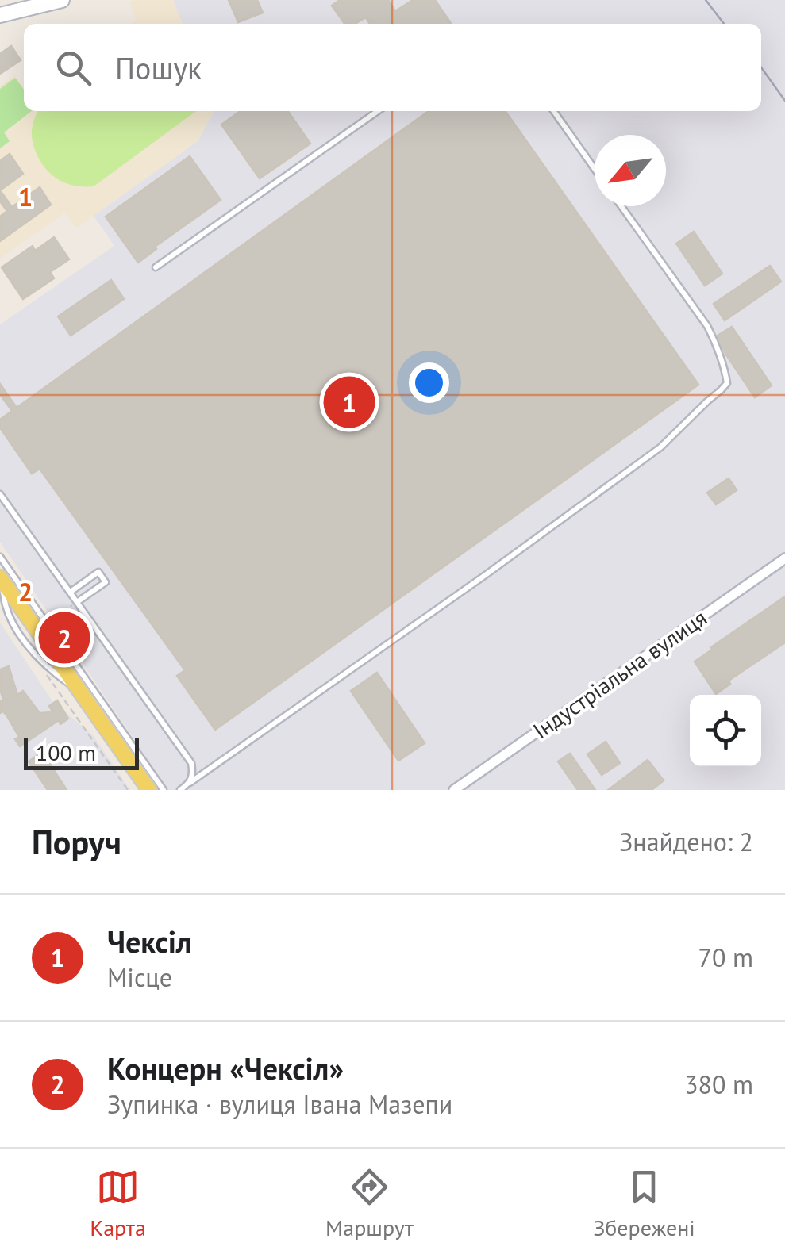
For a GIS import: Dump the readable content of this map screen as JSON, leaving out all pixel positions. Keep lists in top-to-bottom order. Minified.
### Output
{"streets":{"street":["Індустріальна вулиця"]},"scale_bar":"100 m","north":"bottom left","page":{"search":"Пошук","pins":["1","2"],"scale":"100 m","heading":["Поруч","Знайдено: 2"],"list":[{"mark":"1","name":"Чексіл","note":"Місце","value":"70 m"},{"mark":"2","name":"Концерн «Чексіл»","note":"Зупинка · вулиця Івана Мазепи","value":"380 m"}],"nav":["Карта","Маршрут","Збережені"]},"grid":{"rows":["1","2"]}}
